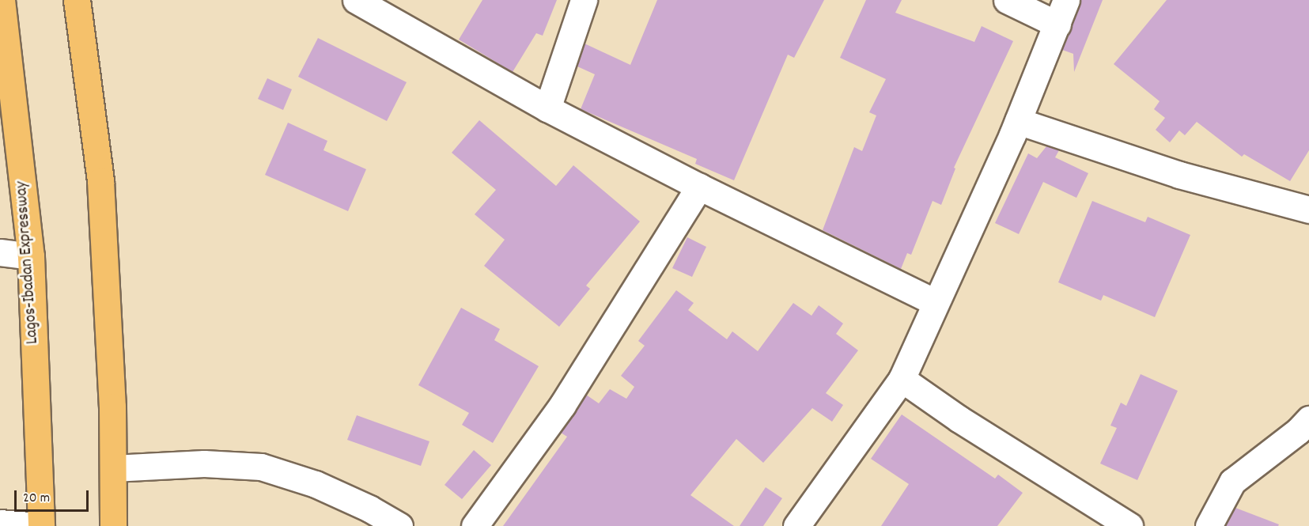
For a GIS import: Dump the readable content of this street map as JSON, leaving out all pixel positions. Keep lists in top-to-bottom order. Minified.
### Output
{"streets":{"highway":["Lagos-Ibadan Expressway"]},"scale_bar":"20 m"}
